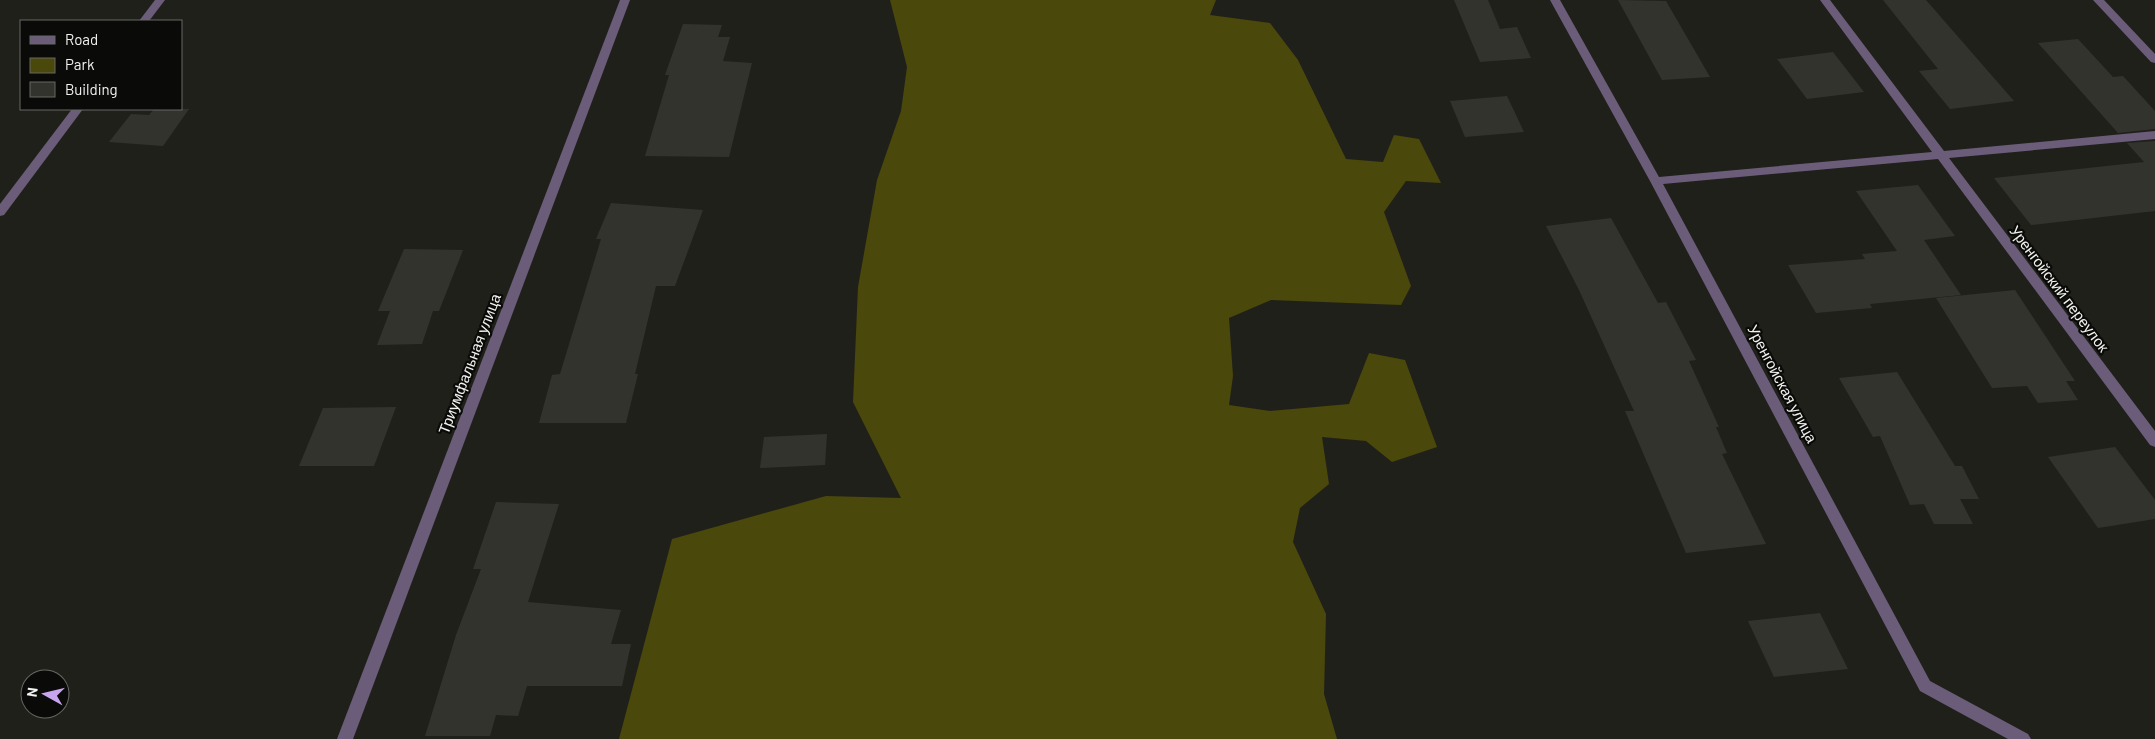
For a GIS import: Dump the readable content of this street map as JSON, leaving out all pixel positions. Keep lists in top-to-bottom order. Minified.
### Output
{"streets":{"street":["Уренгойский переулок","Триумфальная улица","Уренгойская улица"]},"legend":["Road","Park","Building"],"north":"left"}
